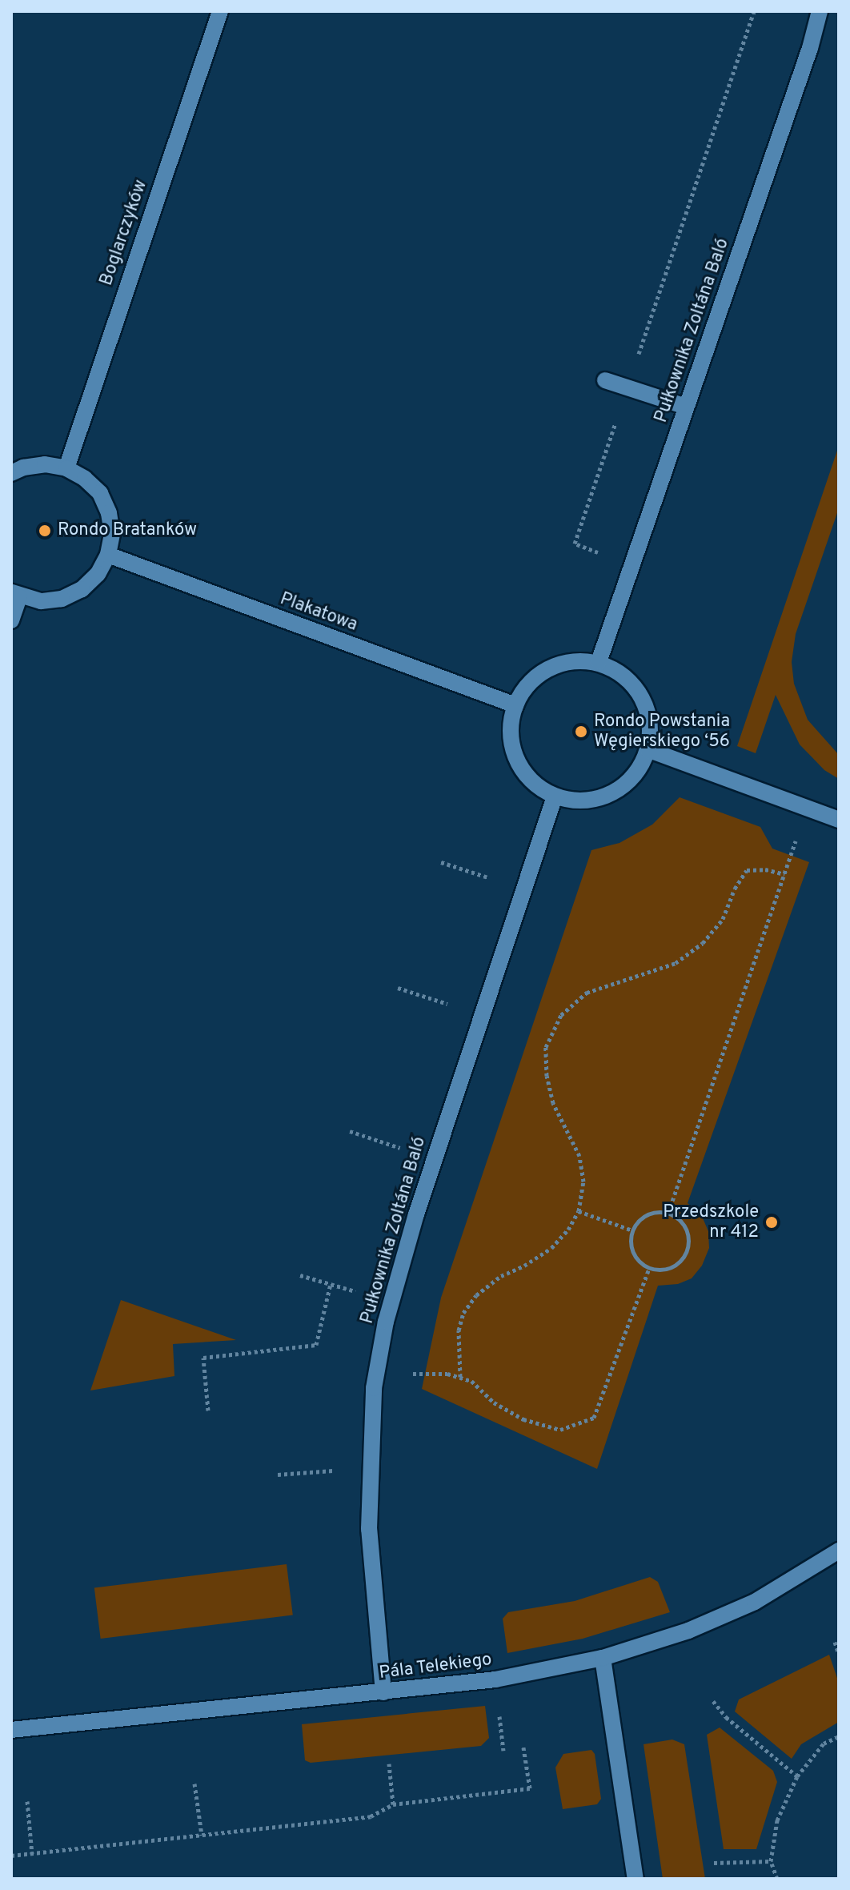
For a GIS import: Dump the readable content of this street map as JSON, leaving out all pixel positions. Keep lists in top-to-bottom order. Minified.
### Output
{"streets":{"street":["Boglarczyków","Pułkownika Zoltána Baló","Plakatowa","Pála Telekiego"]},"crossings":[["Pułkownika Zoltána Baló","Plakatowa"],["Pułkownika Zoltána Baló","Pála Telekiego"]],"places":["Rondo Bratanków","Rondo Powstania Węgierskiego ‘56","Przedszkole nr 412"]}
